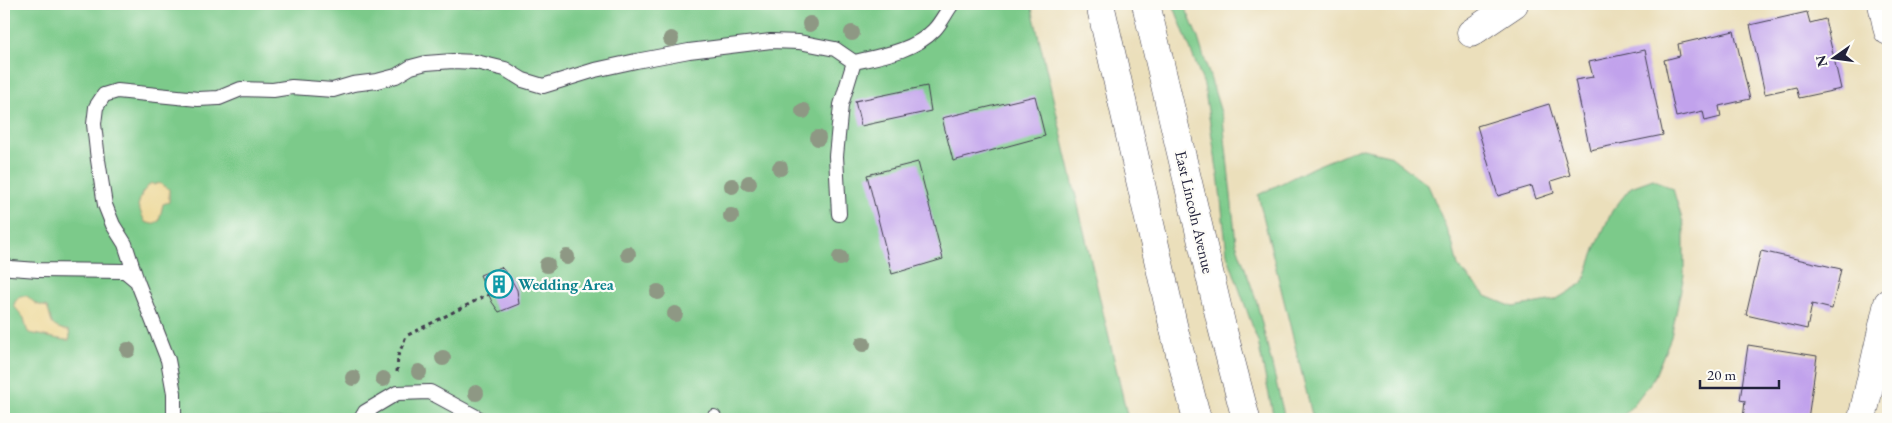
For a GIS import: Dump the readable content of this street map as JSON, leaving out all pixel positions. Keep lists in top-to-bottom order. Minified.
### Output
{"streets":{"main road":["East Lincoln Avenue"]},"places":{"building":["Wedding Area"]},"scale_bar":"20 m","north":"left"}
